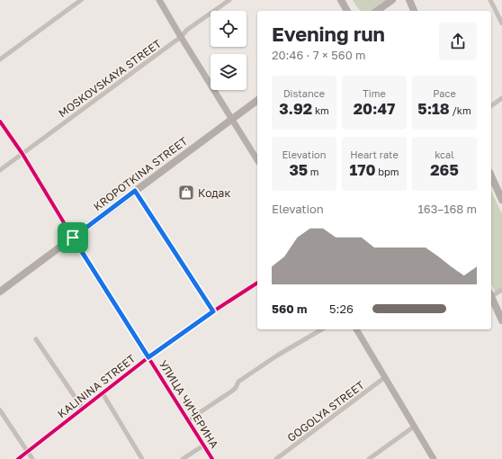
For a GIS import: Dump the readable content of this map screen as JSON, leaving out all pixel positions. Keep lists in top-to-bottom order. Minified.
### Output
{"streets":{"main road":["KROPOTKINA STREET"],"street":["MOSKOVSKAYA STREET","KALININA STREET","УЛИЦА ЧИЧЕРИНА","GOGOLYA STREET"]},"crossings":[["MOSKOVSKAYA STREET","УЛИЦА ЧИЧЕРИНА"],["KROPOTKINA STREET","УЛИЦА ЧИЧЕРИНА"],["KALININA STREET","УЛИЦА ЧИЧЕРИНА"]],"places":{"shop":["Кодак"]},"page":{"heading":["Evening run","20:46 · 7 × 560 m"],"stats":[["Distance","3.92 km"],["Time","20:47"],["Pace","5:18 /km"],["Elevation","35 m"],["Heart rate","170 bpm"],["kcal","265"]],"chart":["Elevation","163–168 m"],"list":[{"name":"560 m","note":"5:26"}]}}
